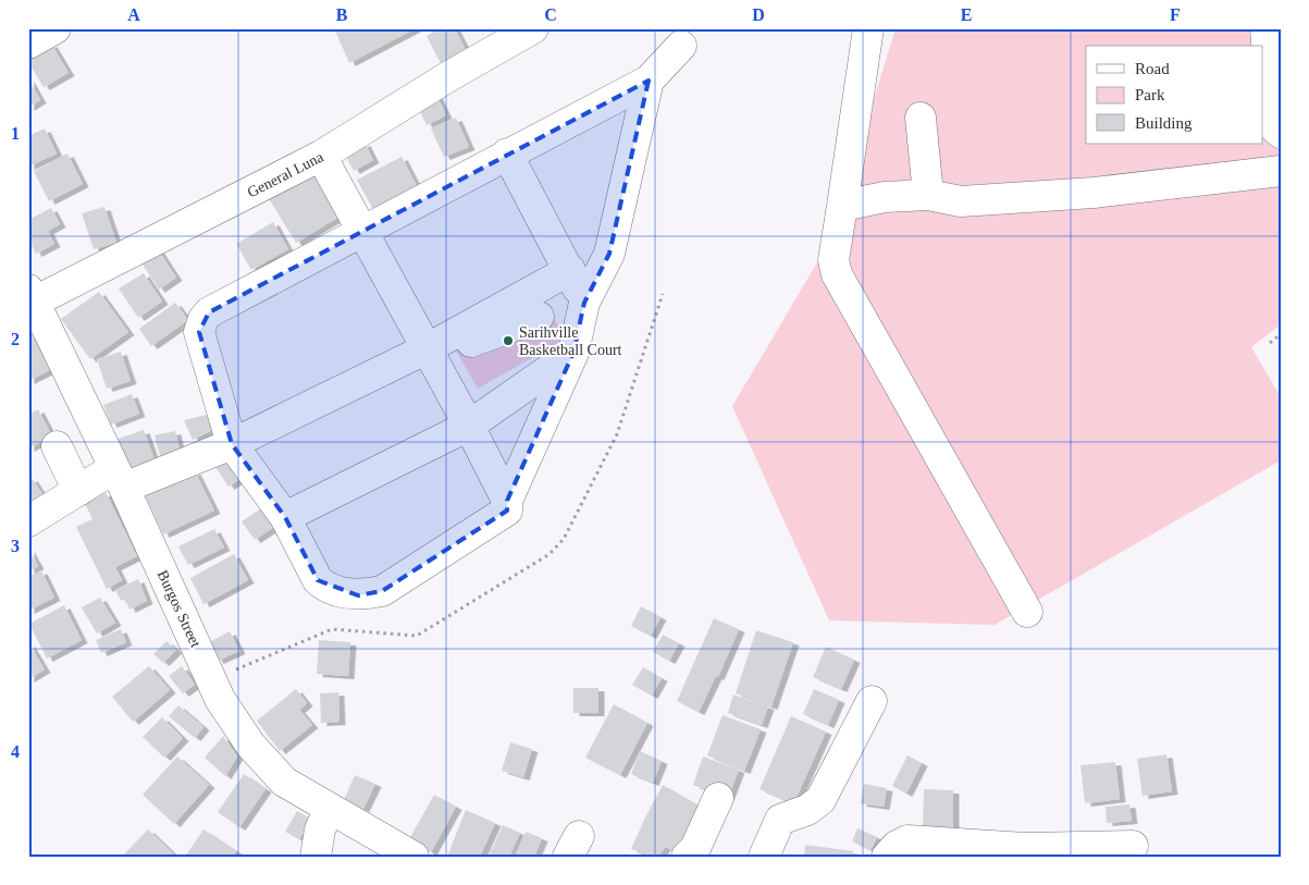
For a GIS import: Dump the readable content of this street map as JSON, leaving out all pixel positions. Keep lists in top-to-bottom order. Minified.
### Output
{"streets":{"street":["General Luna","Burgos Street"]},"crossings":[["General Luna","Burgos Street"]],"places":["Sarihville Basketball Court"],"legend":["Road","Park","Building"],"grid":{"columns":["A","B","C","D","E","F"],"rows":["1","2","3","4"]}}
